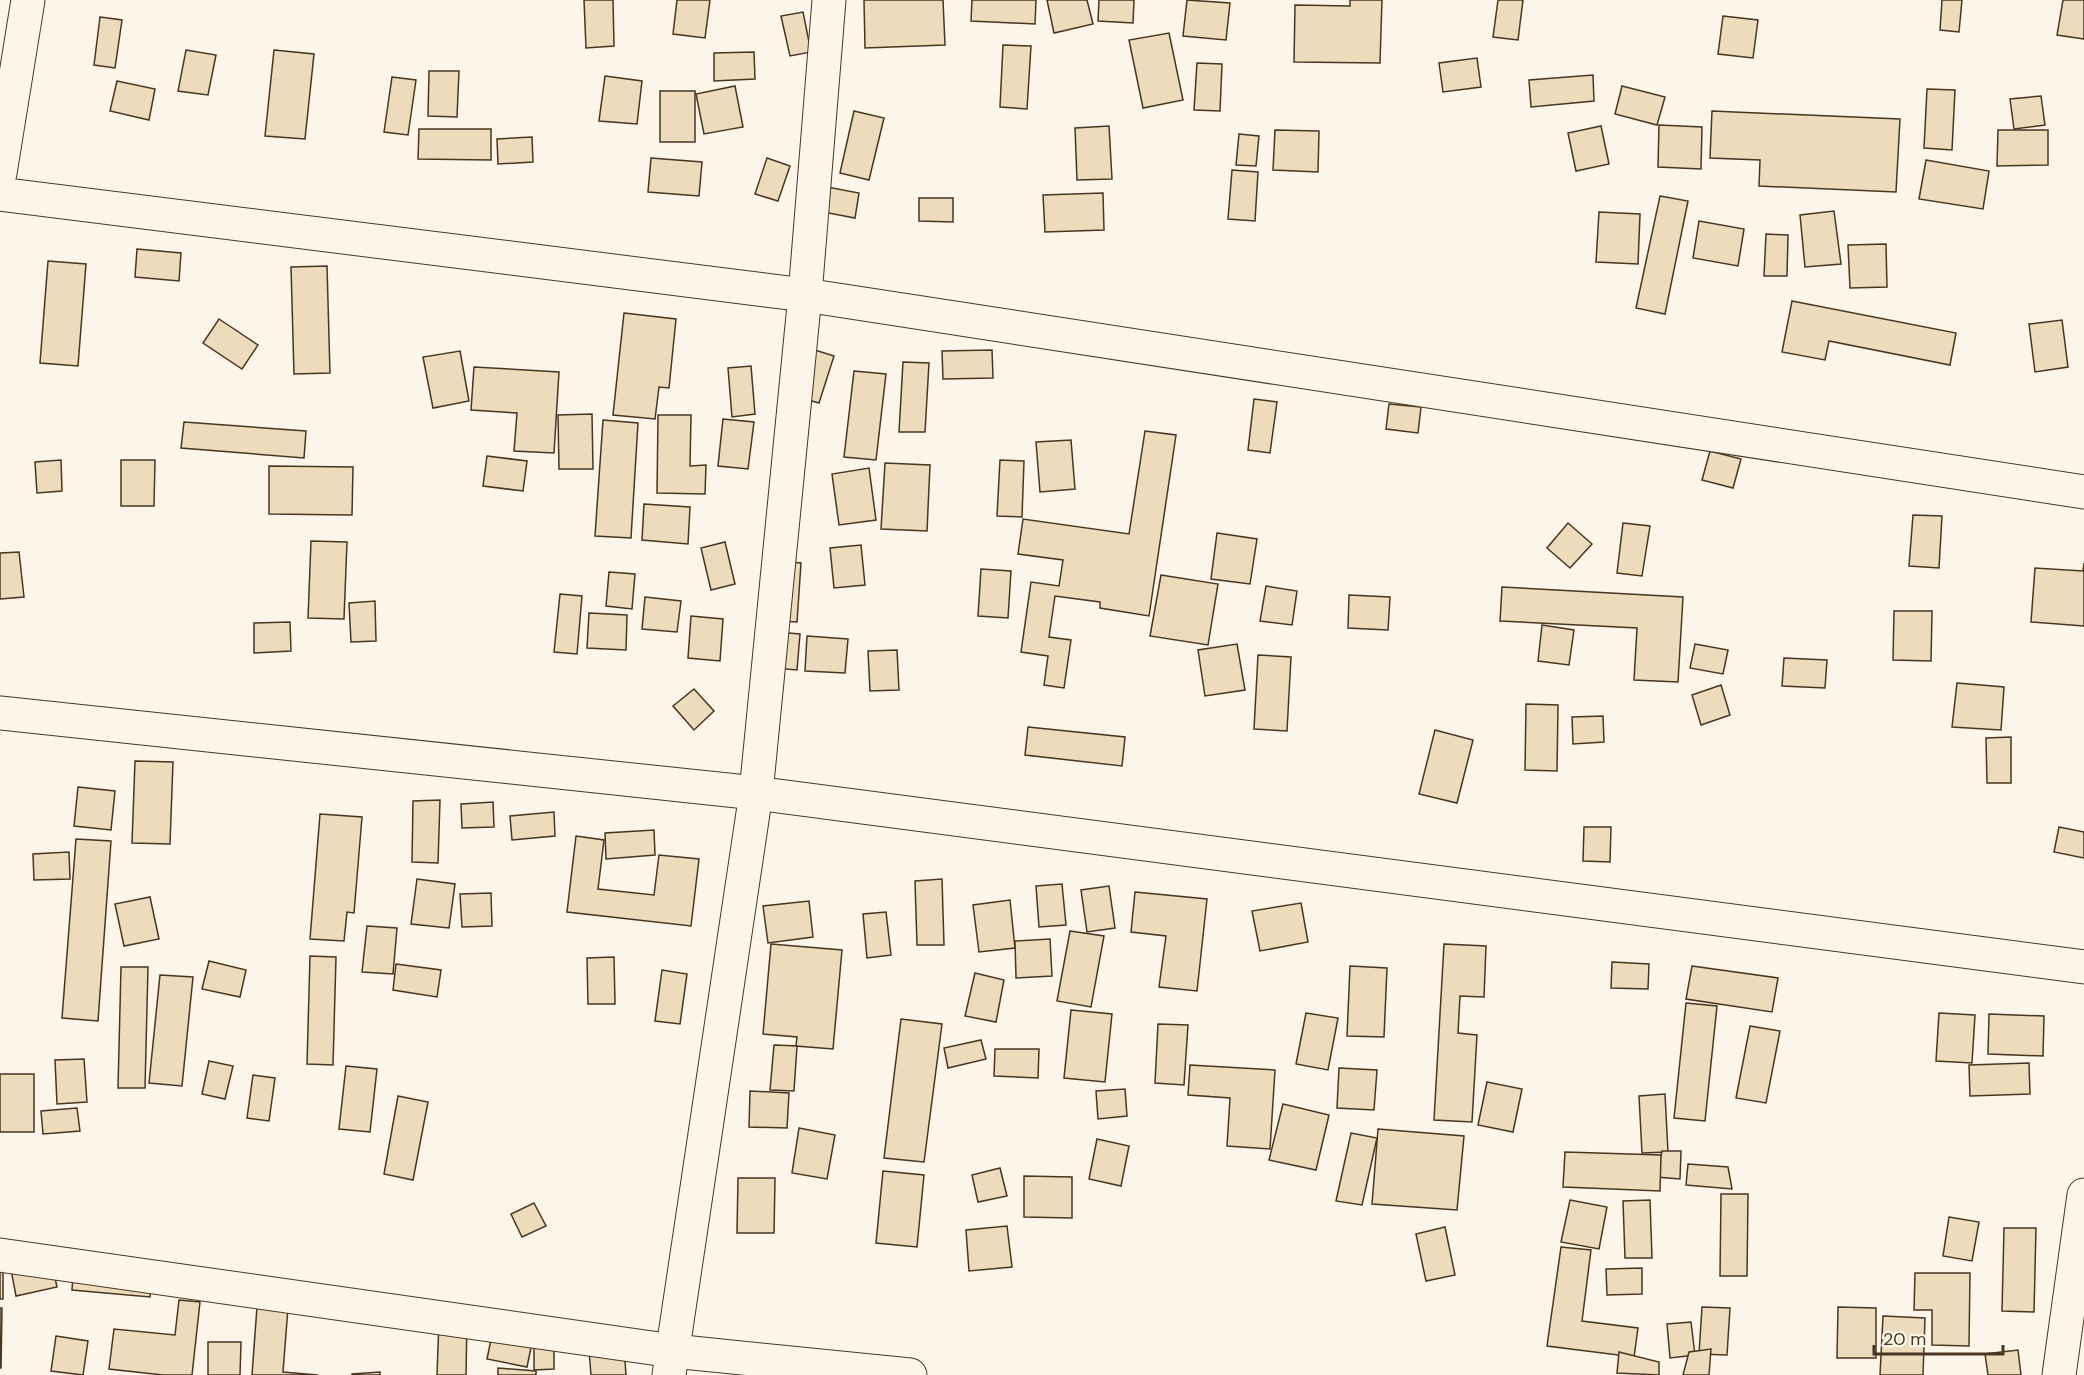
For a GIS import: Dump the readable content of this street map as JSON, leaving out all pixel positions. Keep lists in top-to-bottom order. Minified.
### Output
{"scale_bar":"20 m"}
